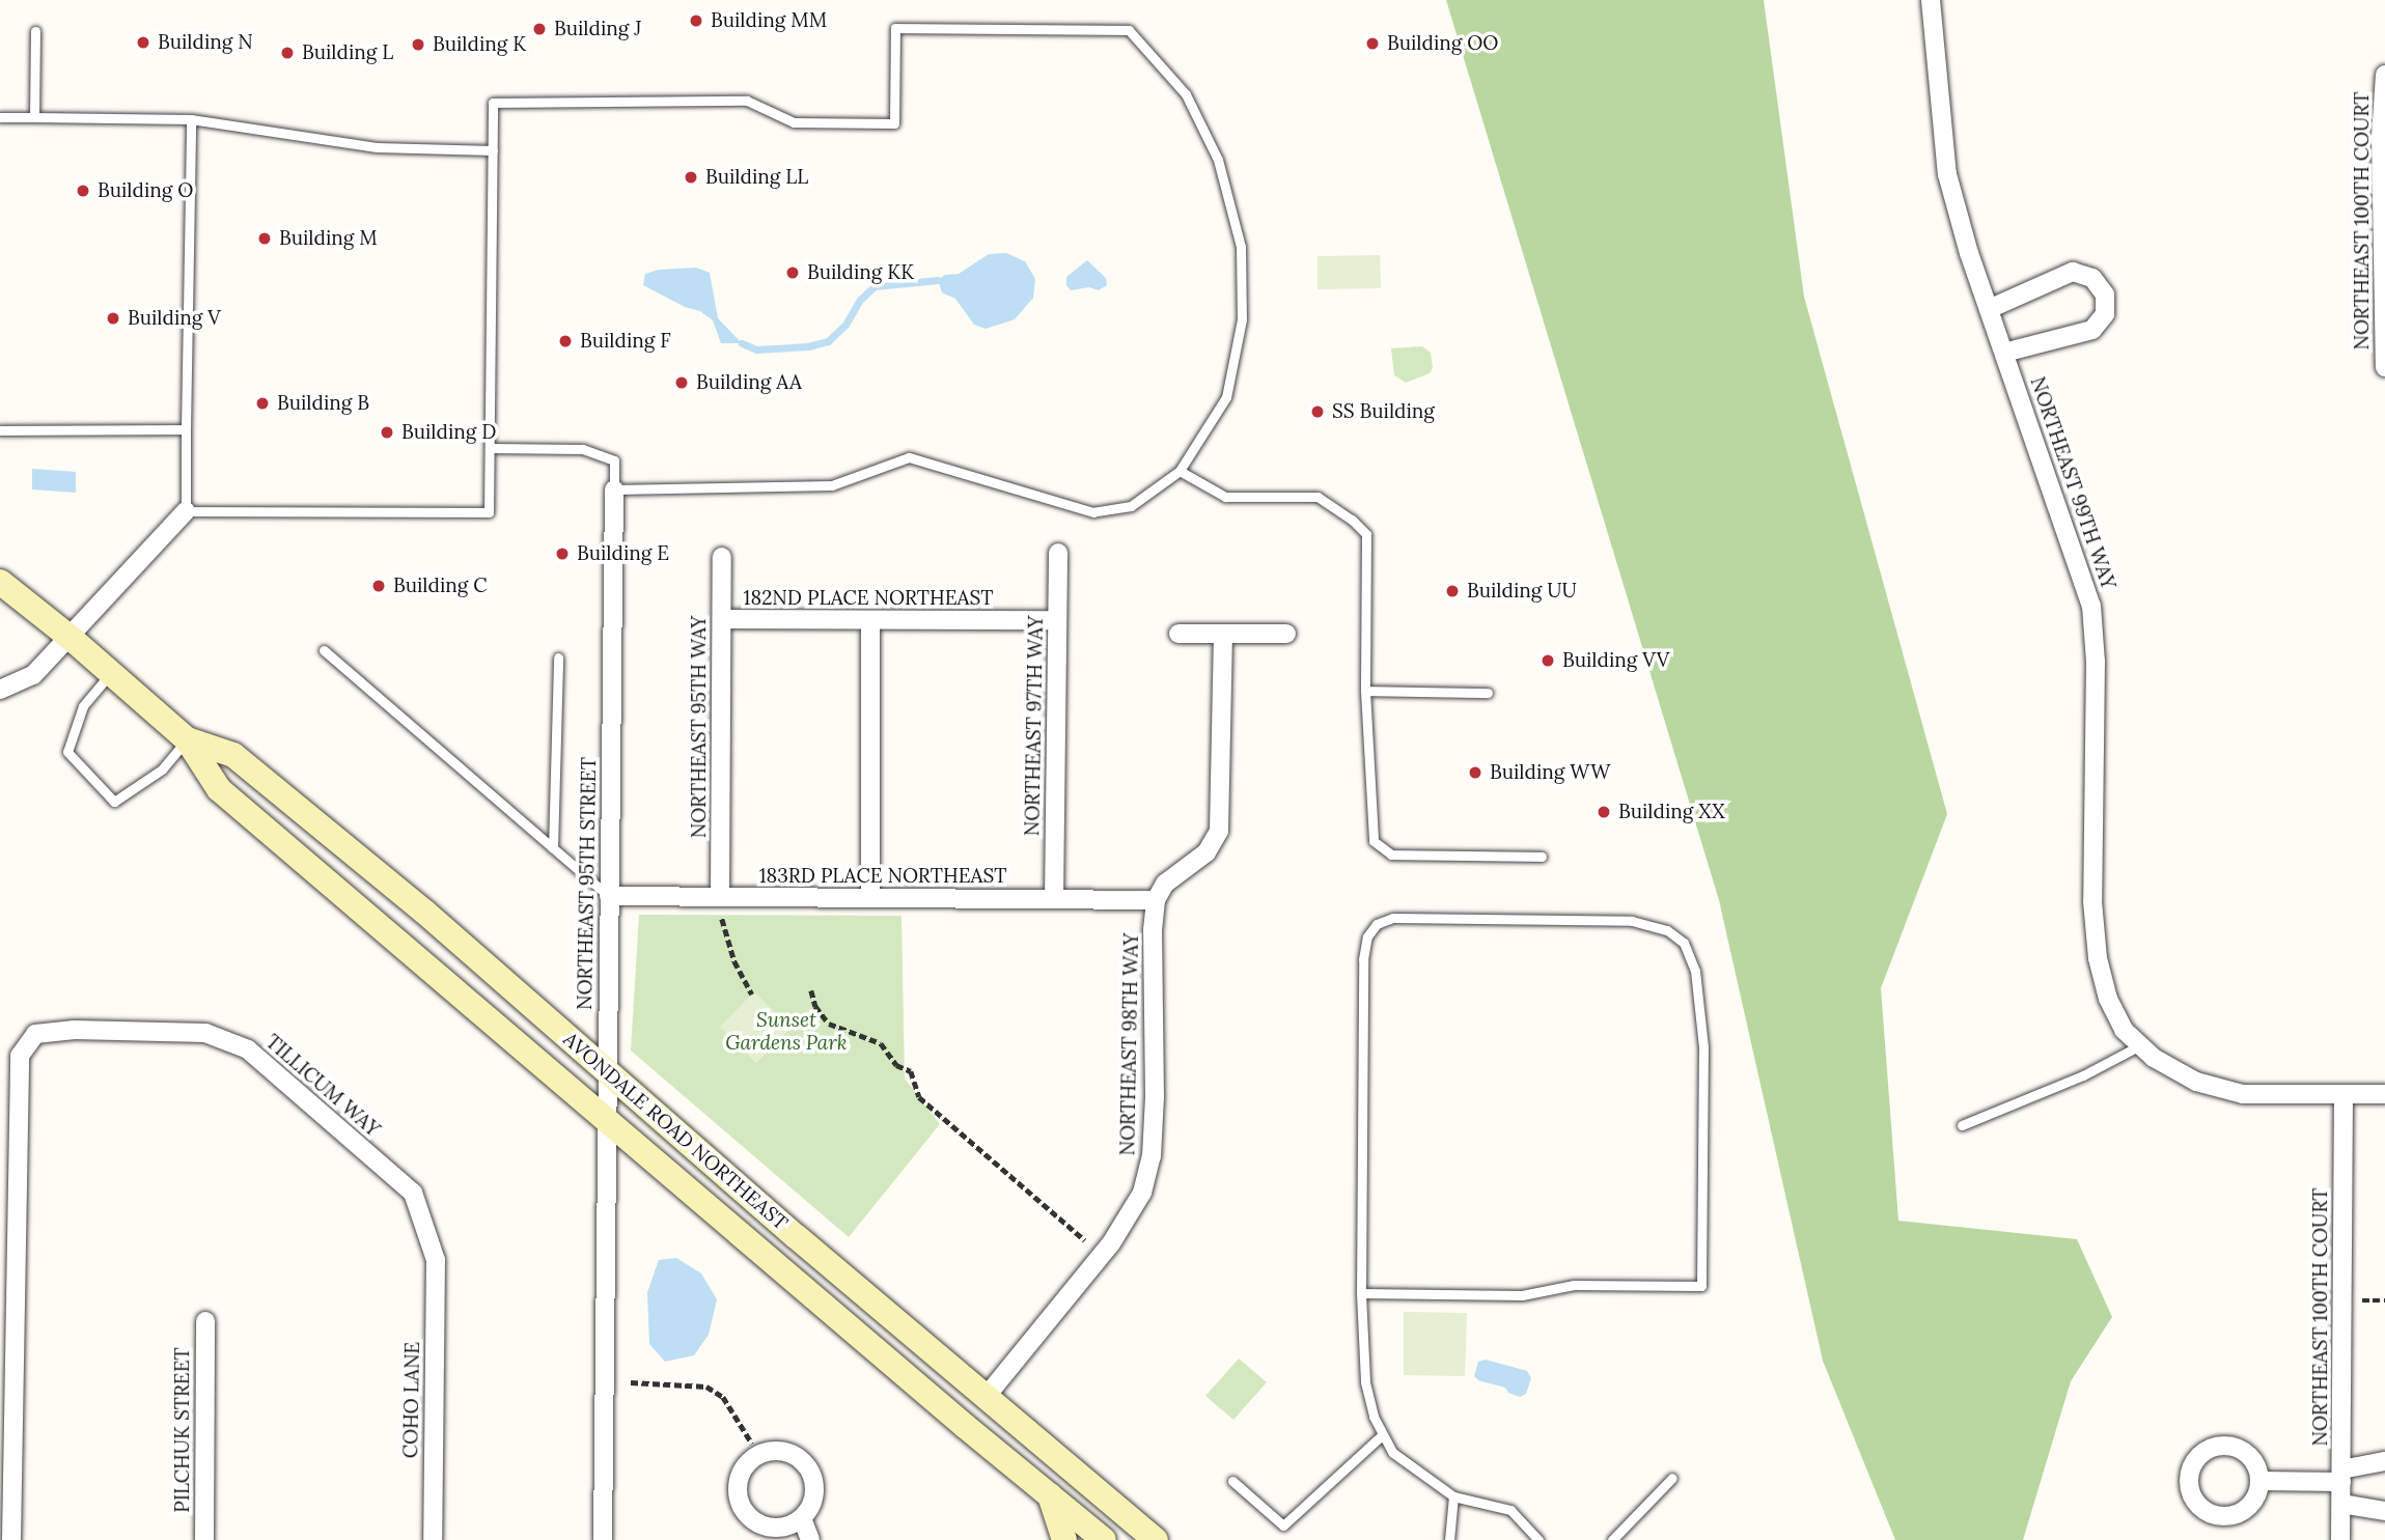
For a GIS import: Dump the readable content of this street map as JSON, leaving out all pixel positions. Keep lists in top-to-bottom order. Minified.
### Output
{"streets":{"main road":["AVONDALE ROAD NORTHEAST"],"street":["NORTHEAST 100TH COURT","NORTHEAST 99TH WAY","182ND PLACE NORTHEAST","NORTHEAST 97TH WAY","NORTHEAST 95TH WAY","183RD PLACE NORTHEAST","NORTHEAST 95TH STREET","NORTHEAST 98TH WAY","TILLICUM WAY","COHO LANE","PILCHUK STREET"]},"crossings":[["182ND PLACE NORTHEAST","NORTHEAST 97TH WAY"],["182ND PLACE NORTHEAST","NORTHEAST 95TH WAY"],["NORTHEAST 97TH WAY","183RD PLACE NORTHEAST"],["NORTHEAST 95TH WAY","183RD PLACE NORTHEAST"],["183RD PLACE NORTHEAST","NORTHEAST 95TH STREET"],["183RD PLACE NORTHEAST","NORTHEAST 98TH WAY"],["NORTHEAST 95TH STREET","AVONDALE ROAD NORTHEAST"],["NORTHEAST 98TH WAY","AVONDALE ROAD NORTHEAST"],["TILLICUM WAY","COHO LANE"]],"parks":["Sunset Gardens Park"],"places":["Building MM","Building J","Building N","Building OO","Building K","Building L","Building LL","Building O","Building M","Building KK","Building V","Building F","Building AA","Building B","SS Building","Building D","Building E","Building C","Building UU","Building VV","Building WW","Building XX"]}
